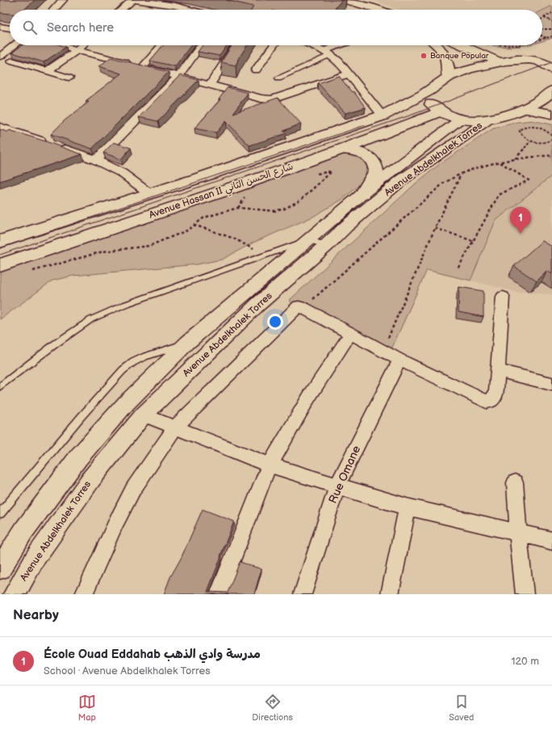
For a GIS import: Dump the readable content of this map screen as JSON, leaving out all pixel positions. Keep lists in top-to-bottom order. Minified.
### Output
{"streets":{"highway":["Avenue Hassan II شارع الحسن الثاني"],"street":["Avenue Abdelkhalek Torres","Rue Omane"]},"places":["Banque Popular"],"page":{"search":"Search here","pins":"1","heading":"Nearby","list":[{"mark":"1","name":"École Ouad Eddahab مدرسة وادي الذهب","note":"School · Avenue Abdelkhalek Torres","value":"120 m"}],"nav":["Map","Directions","Saved"]}}
